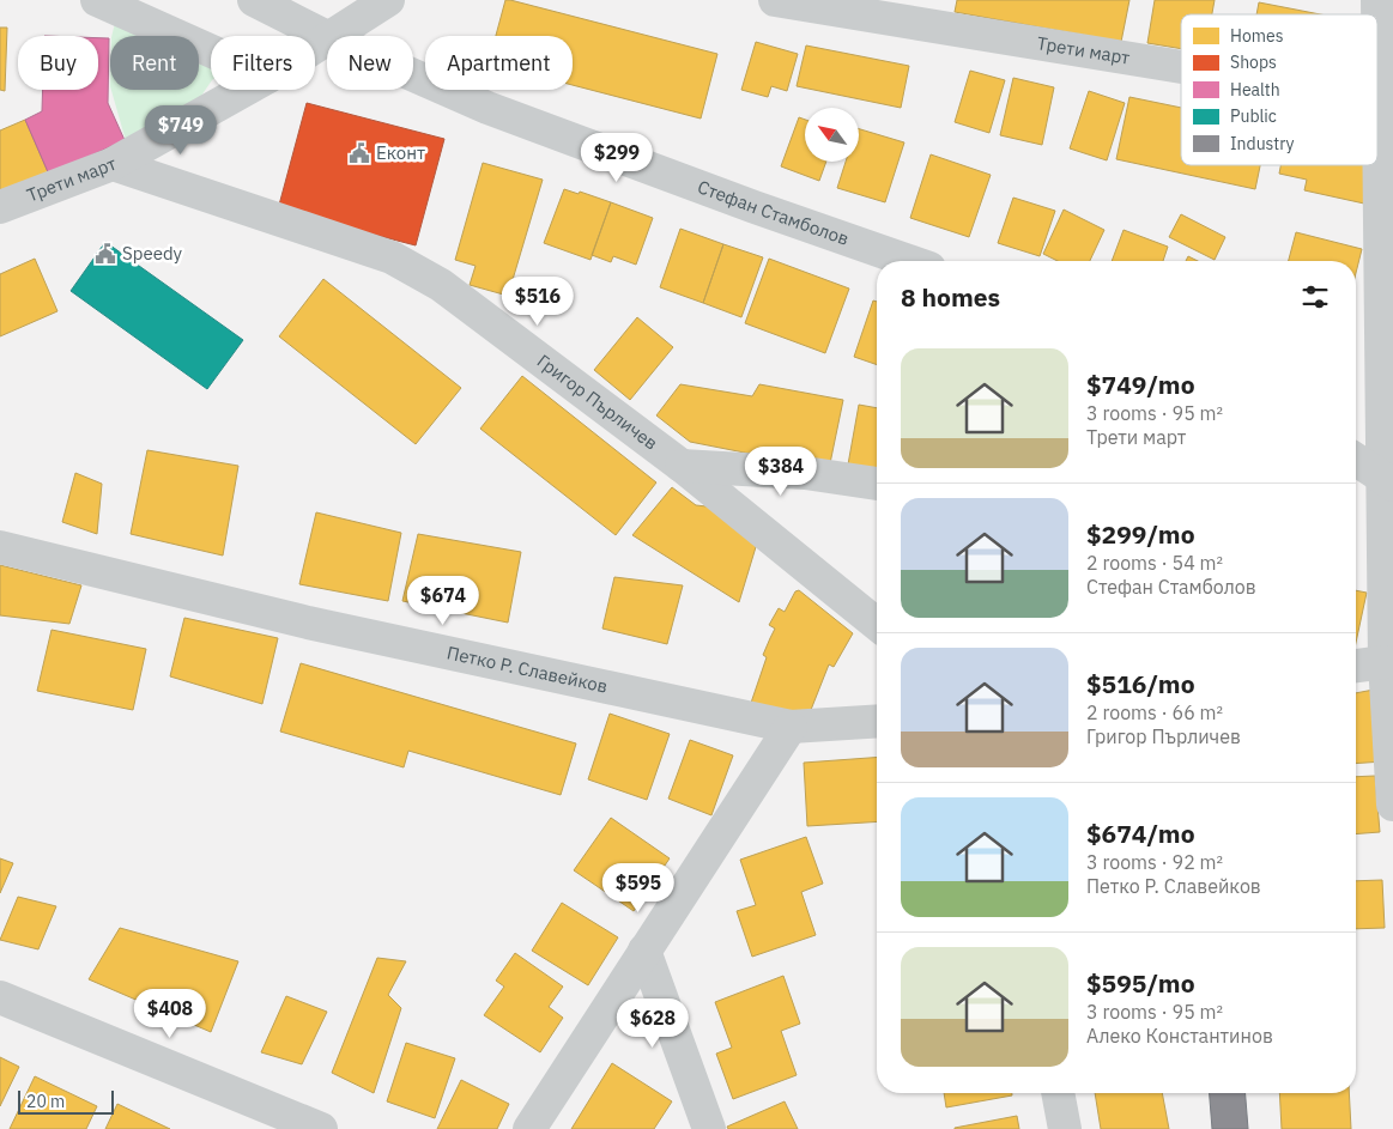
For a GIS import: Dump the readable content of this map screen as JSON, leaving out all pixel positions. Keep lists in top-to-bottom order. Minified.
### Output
{"streets":{"street":["Трети март","Стефан Стамболов","Григор Пърличев","Петко Р. Славейков"]},"crossings":[["Трети март","Григор Пърличев"]],"places":{"public building":["Еконт","Speedy"]},"legend":["Homes","Shops","Health","Public","Industry"],"scale_bar":"20 m","north":"top left","page":{"chip":["Buy","Rent","Filters","New","Apartment"],"price":["$749","$299","$516","$384","$674","$595","$408","$628"],"heading":"8 homes","list":[{"name":"$749/mo","note":"3 rooms · 95 m² · Трети март"},{"name":"$299/mo","note":"2 rooms · 54 m² · Стефан Стамболов"},{"name":"$516/mo","note":"2 rooms · 66 m² · Григор Пърличев"},{"name":"$674/mo","note":"3 rooms · 92 m² · Петко Р. Славейков"},{"name":"$595/mo","note":"3 rooms · 95 m² · Алеко Константинов"}],"scale":"20 m"}}
